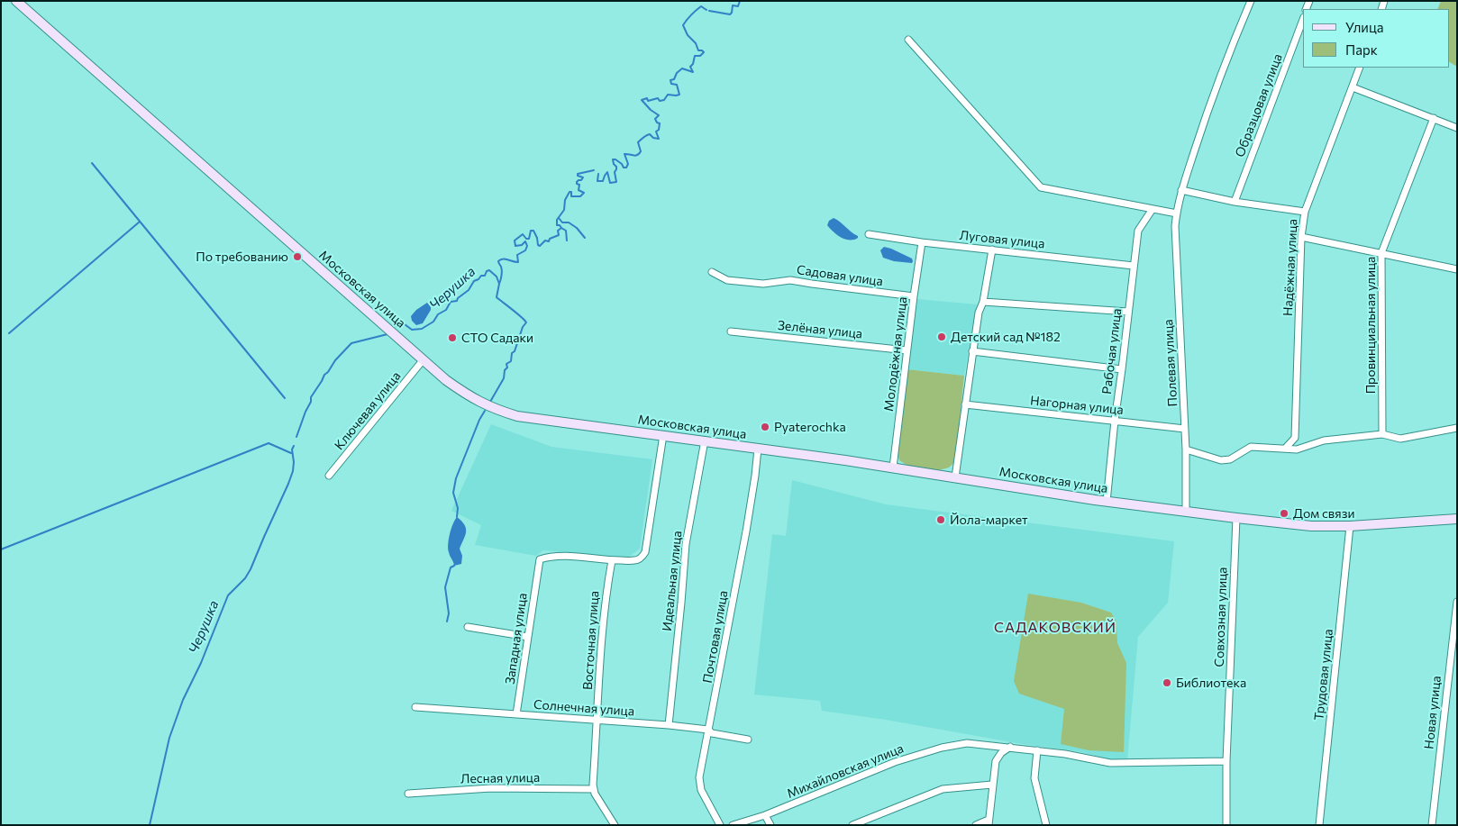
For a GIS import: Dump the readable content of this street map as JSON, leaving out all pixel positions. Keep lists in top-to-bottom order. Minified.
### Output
{"streets":{"main road":["Московская улица"],"street":["Образцовая улица","Луговая улица","Надёжная улица","Садовая улица","Провинциальная улица","Зелёная улица","Рабочая улица","Молодёжная улица","Полевая улица","Нагорная улица","Ключевая улица","Идеальная улица","Совхозная улица","Почтовая улица","Западная улица","Восточная улица","Трудовая улица","Солнечная улица","Новая улица","Михайловская улица","Лесная улица"]},"crossings":[["Луговая улица","Рабочая улица"],["Луговая улица","Молодёжная улица"],["Садовая улица","Молодёжная улица"],["Московская улица","Рабочая улица"],["Московская улица","Молодёжная улица"],["Московская улица","Полевая улица"],["Московская улица","Ключевая улица"],["Московская улица","Идеальная улица"],["Московская улица","Совхозная улица"],["Московская улица","Почтовая улица"],["Московская улица","Трудовая улица"],["Зелёная улица","Молодёжная улица"],["Рабочая улица","Нагорная улица"],["Полевая улица","Нагорная улица"],["Идеальная улица","Солнечная улица"],["Совхозная улица","Михайловская улица"],["Почтовая улица","Солнечная улица"],["Западная улица","Восточная улица"],["Западная улица","Солнечная улица"],["Восточная улица","Солнечная улица"],["Восточная улица","Лесная улица"]],"districts":["САДАКОВСКИЙ"],"water":["Черушка"],"places":["По требованию","Детский сад №182","СТО Садаки","Pyaterochka","Дом связи","Йола-маркет","Библиотека"],"legend":["Улица","Парк"]}
